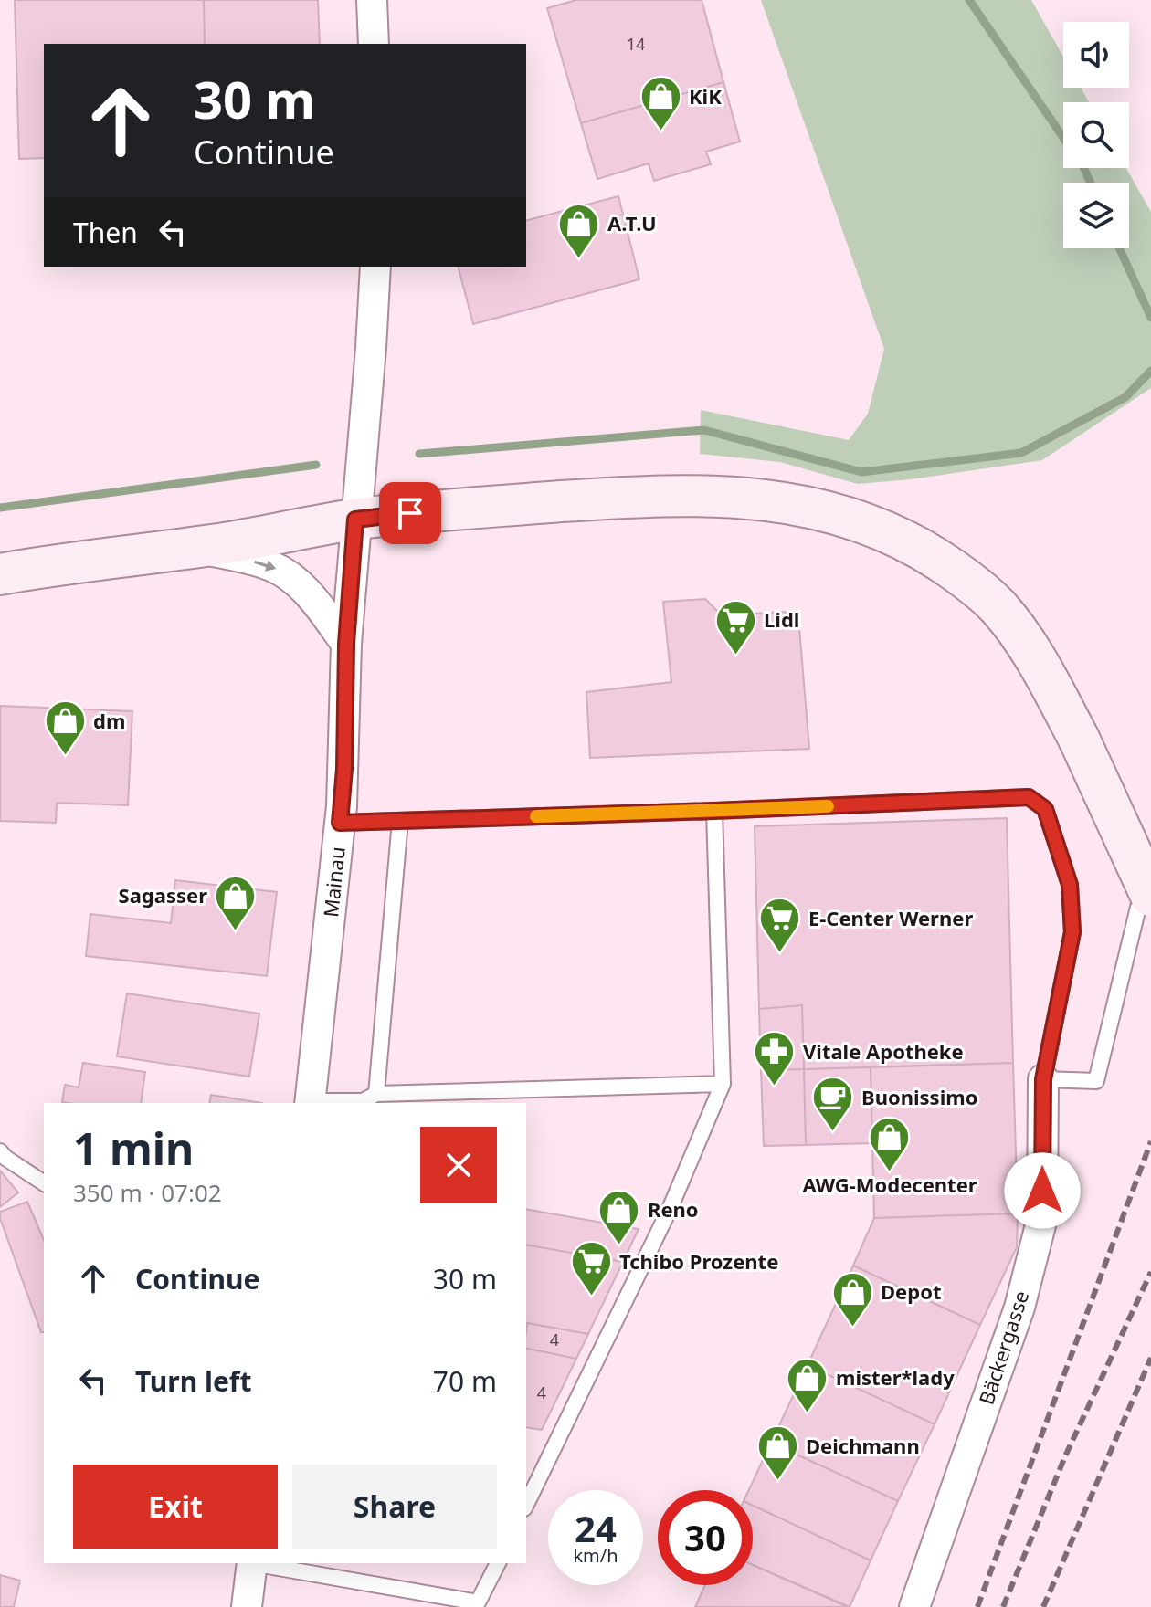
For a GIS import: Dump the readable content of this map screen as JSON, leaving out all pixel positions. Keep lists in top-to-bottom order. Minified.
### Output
{"streets":{"street":["Mainau","Bäckergasse"]},"places":{"shop":["KiK","A.T.U","dm","Sagasser","AWG-Modecenter","Reno","Depot","mister*lady","Deichmann"],"supermarket":["Lidl","E-Center Werner","Tchibo Prozente"],"pharmacy":["Vitale Apotheke"],"cafe":["Buonissimo"]},"house_numbers":["14","4","4"],"page":{"turn":["30 m","Continue"],"then":"Then","heading":["1 min","350 m · 07:02"],"list":[{"name":"Continue","value":"30 m"},{"name":"Turn left","value":"70 m"}],"buttons":["Exit","Share"],"speed":"24 km/h","limit":"30"}}
